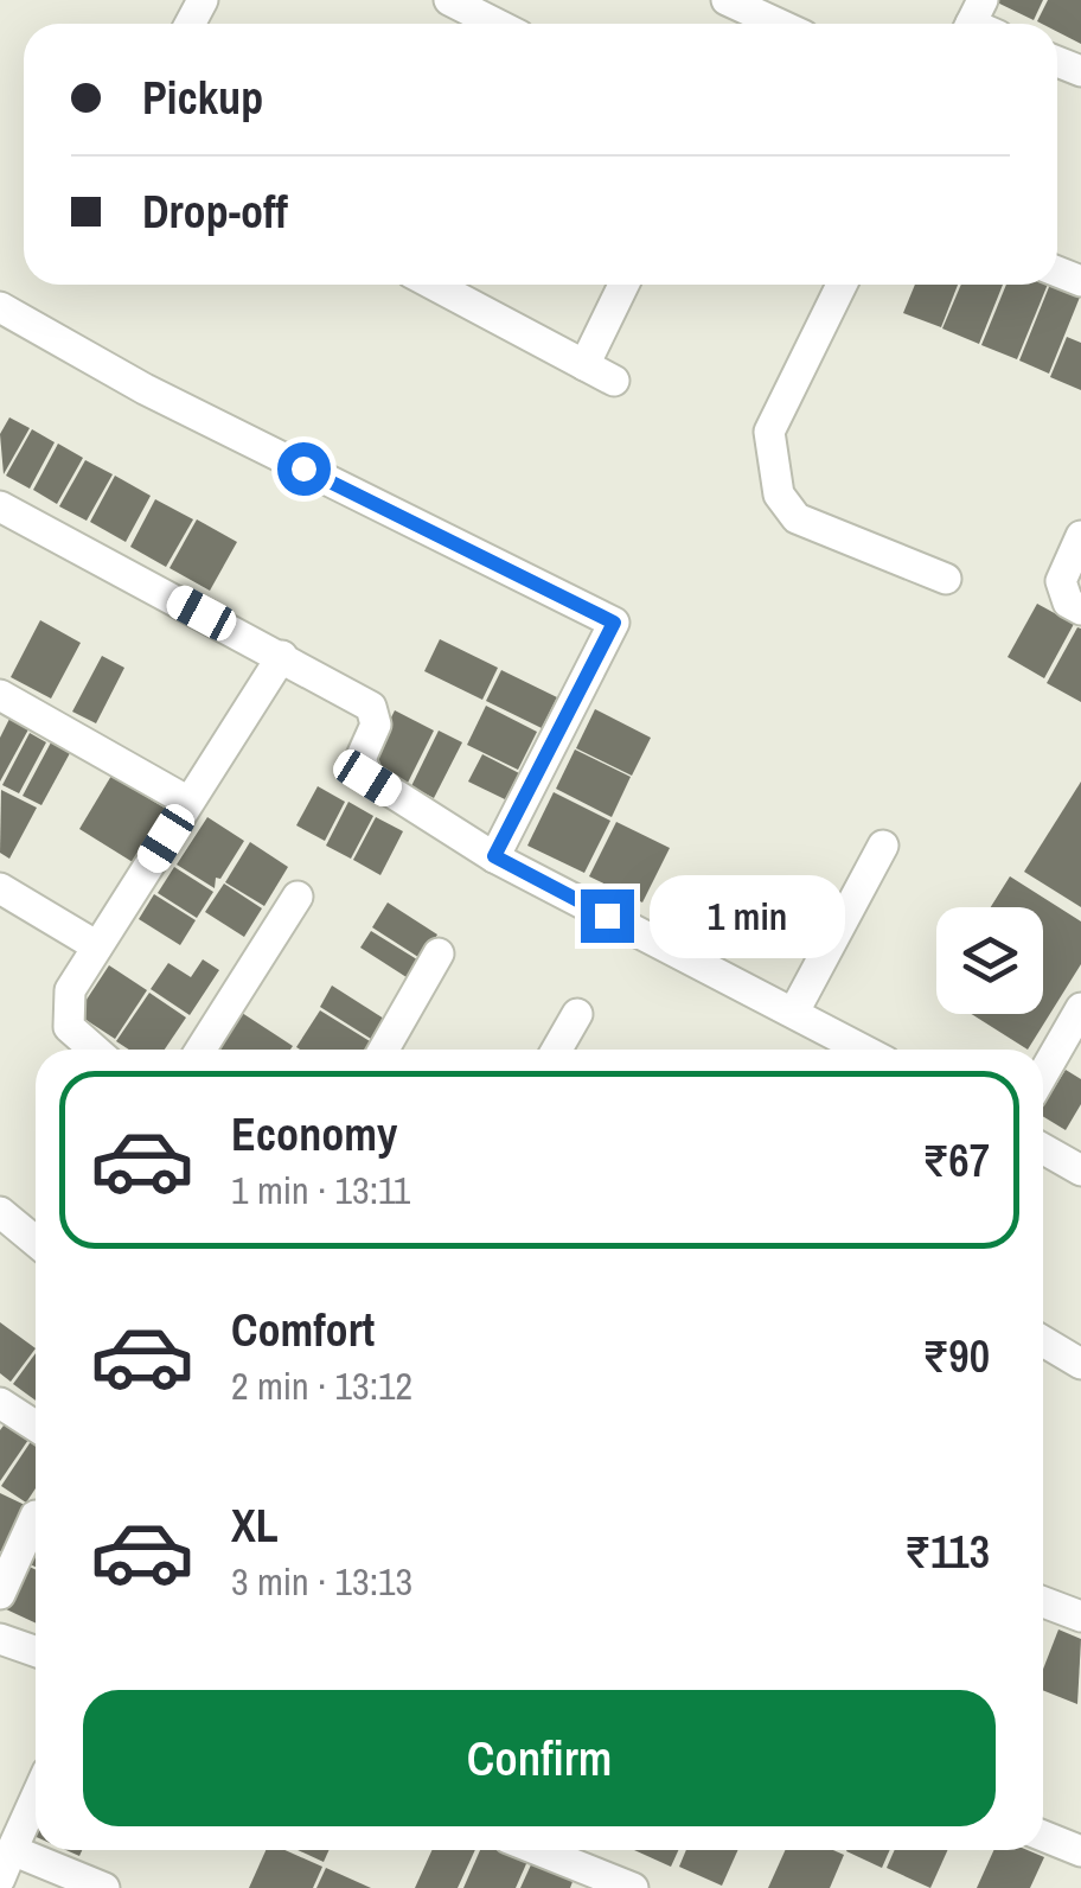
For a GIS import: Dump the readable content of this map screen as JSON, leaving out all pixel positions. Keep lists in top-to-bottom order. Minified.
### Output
{"page":{"banner":["Pickup","Drop-off"],"bubble":"1 min","list":[{"name":"Economy","note":"1 min · 13:11","value":"₹67"},{"name":"Comfort","note":"2 min · 13:12","value":"₹90"},{"name":"XL","note":"3 min · 13:13","value":"₹113"}],"buttons":"Confirm"}}
